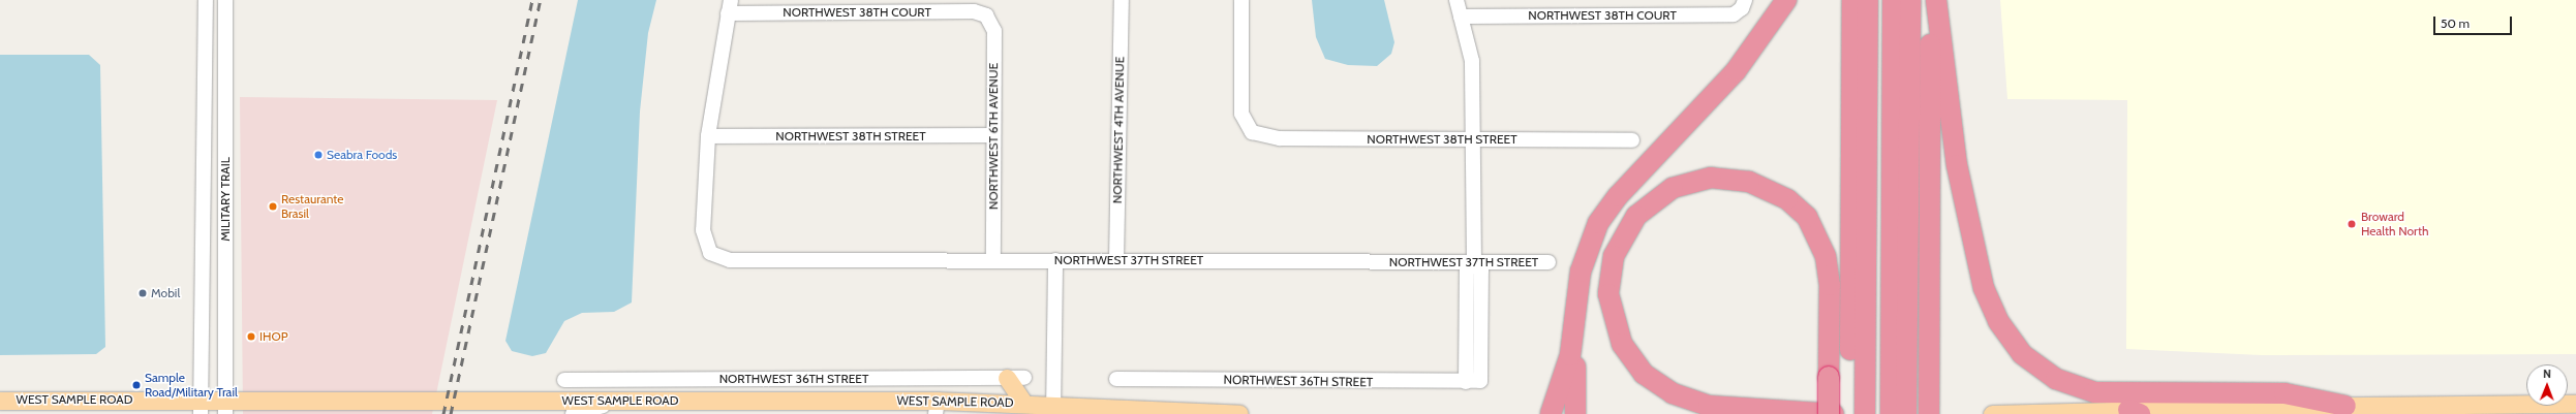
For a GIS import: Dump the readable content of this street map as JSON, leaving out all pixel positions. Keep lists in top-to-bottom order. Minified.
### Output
{"streets":{"main road":["WEST SAMPLE ROAD"],"street":["NORTHWEST 38TH COURT","NORTHWEST 4TH AVENUE","NORTHWEST 38TH STREET","NORTHWEST 6TH AVENUE","MILITARY TRAIL","NORTHWEST 37TH STREET","NORTHWEST 36TH STREET"]},"crossings":[["NORTHWEST 38TH COURT","NORTHWEST 6TH AVENUE"],["NORTHWEST 4TH AVENUE","NORTHWEST 37TH STREET"],["NORTHWEST 38TH STREET","NORTHWEST 6TH AVENUE"],["NORTHWEST 38TH STREET","NORTHWEST 37TH STREET"],["NORTHWEST 6TH AVENUE","NORTHWEST 37TH STREET"],["MILITARY TRAIL","WEST SAMPLE ROAD"],["NORTHWEST 37TH STREET","NORTHWEST 36TH STREET"]],"places":["Seabra Foods","Restaurante Brasil","Broward Health North","Mobil","IHOP","Sample Road/Military Trail"],"scale_bar":"50 m","north":"top"}
